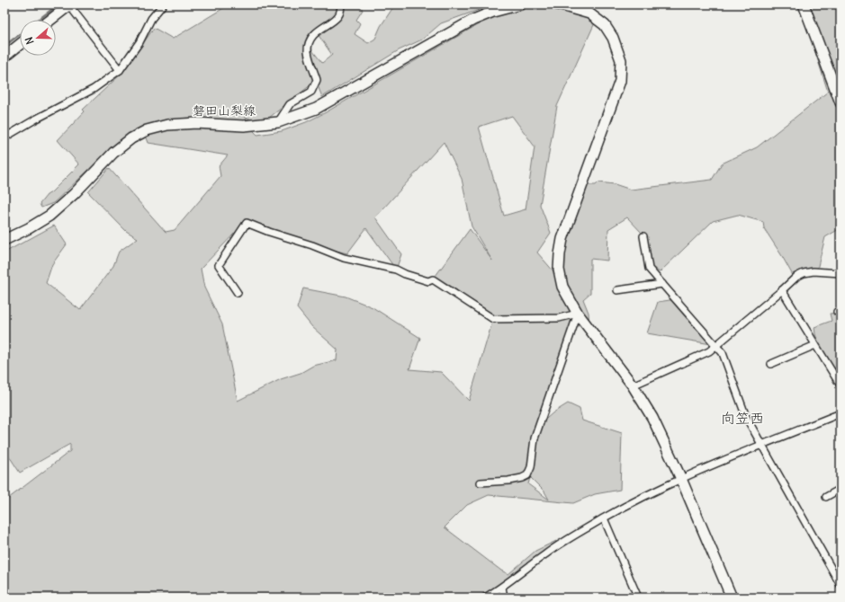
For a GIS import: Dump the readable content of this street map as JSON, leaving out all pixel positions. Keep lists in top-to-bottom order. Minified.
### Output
{"streets":{"street":["磐田山梨線"]},"districts":["向笠西"],"north":"left"}
